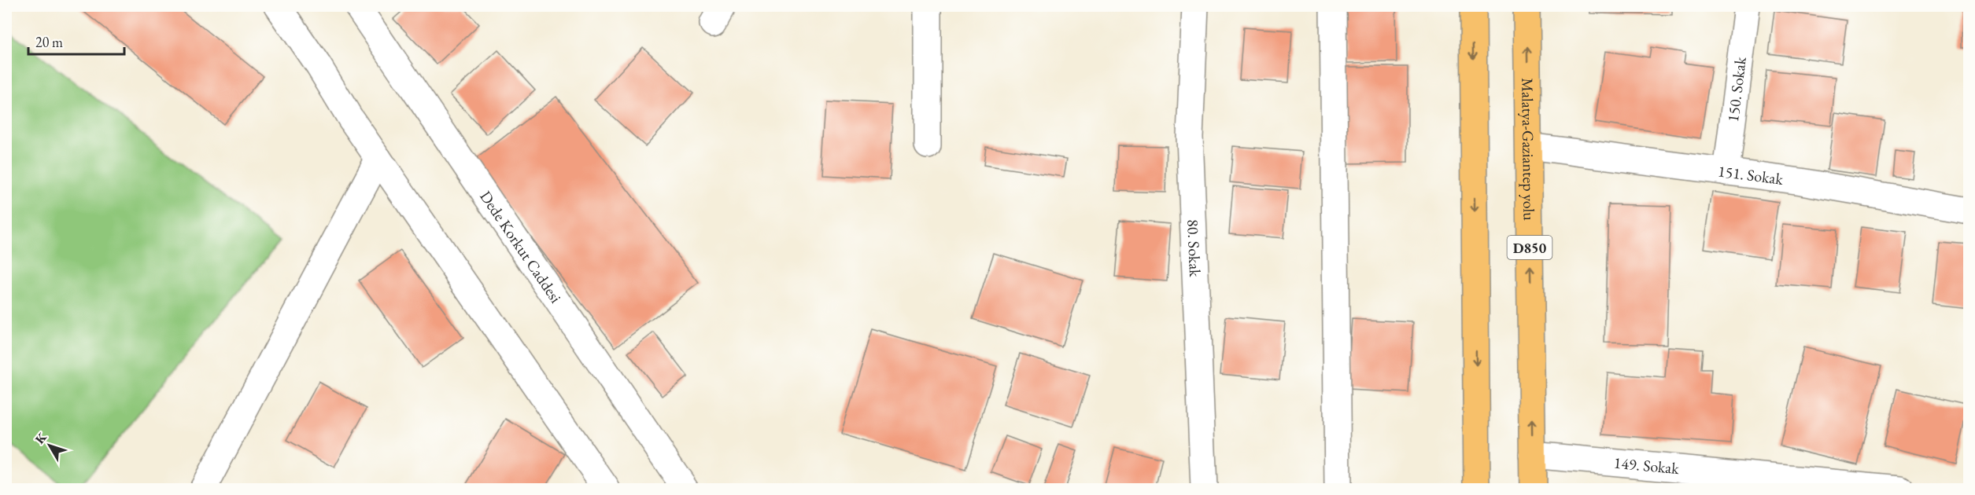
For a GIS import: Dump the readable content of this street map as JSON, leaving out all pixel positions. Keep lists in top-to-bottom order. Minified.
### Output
{"streets":{"highway":["Malatya-Gaziantep yolu","D850"],"street":["150. Sokak","151. Sokak","Dede Korkut Caddesi","80. Sokak","149. Sokak"]},"crossings":[["150. Sokak","151. Sokak"],["Malatya-Gaziantep yolu","151. Sokak"],["Malatya-Gaziantep yolu","149. Sokak"]],"scale_bar":"20 m","north":"top left"}
